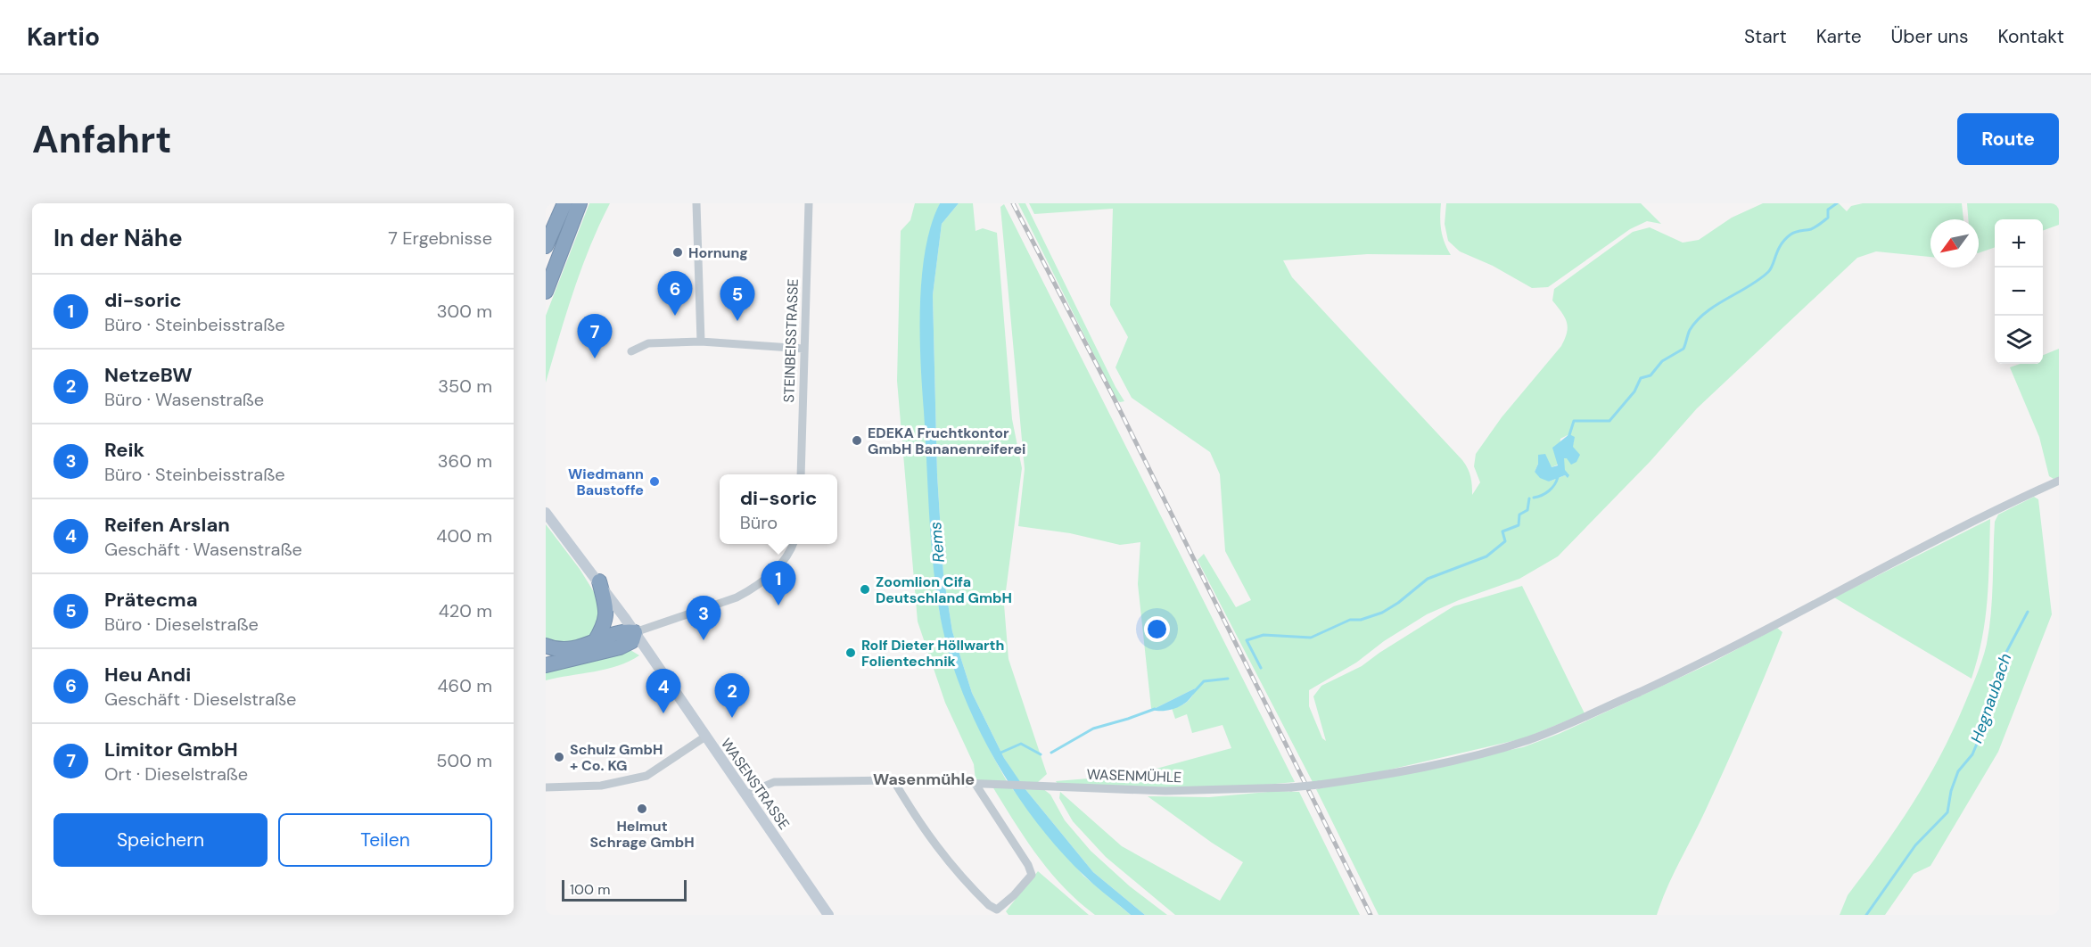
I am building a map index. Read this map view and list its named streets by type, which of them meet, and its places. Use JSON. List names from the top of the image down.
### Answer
{
  "streets": {
    "street": ["STEINBEISSTRASSE", "WASENMÜHLE", "WASENSTRASSE"]
  },
  "crossings": [
    ["WASENMÜHLE", "WASENSTRASSE"]
  ],
  "districts": ["Wasenmühle"],
  "water": ["Rems", "Hegnaubach"],
  "places": [
    "Hornung",
    "EDEKA Fruchtkontor GmbH Bananenreiferei",
    "Wiedmann Baustoffe",
    "Zoomlion Cifa Deutschland GmbH",
    "Rolf Dieter Höllwarth Folientechnik",
    "Schulz GmbH + Co. KG",
    "Helmut Schrage GmbH"
  ],
  "scale_bar": "100 m",
  "north": "bottom left",
  "page": {
    "header": "Kartio",
    "nav": [
      "Start",
      "Karte",
      "Über uns",
      "Kontakt"
    ],
    "buttons": [
      "Route",
      ["Speichern", "Teilen"]
    ],
    "title": "Anfahrt",
    "heading": ["In der Nähe", "7 Ergebnisse"],
    "map_buttons": ["+", "−"],
    "pins": [
      "6",
      "5",
      "7",
      "1",
      "3",
      "4",
      "2"
    ],
    "list": [
      {
        "mark": "1",
        "name": "di-soric",
        "note": "Büro · Steinbeisstraße",
        "value": "300 m"
      },
      {
        "mark": "2",
        "name": "NetzeBW",
        "note": "Büro · Wasenstraße",
        "value": "350 m"
      },
      {
        "mark": "3",
        "name": "Reik",
        "note": "Büro · Steinbeisstraße",
        "value": "360 m"
      },
      {
        "mark": "4",
        "name": "Reifen Arslan",
        "note": "Geschäft · Wasenstraße",
        "value": "400 m"
      },
      {
        "mark": "5",
        "name": "Prätecma",
        "note": "Büro · Dieselstraße",
        "value": "420 m"
      },
      {
        "mark": "6",
        "name": "Heu Andi",
        "note": "Geschäft · Dieselstraße",
        "value": "460 m"
      },
      {
        "mark": "7",
        "name": "Limitor GmbH",
        "note": "Ort · Dieselstraße",
        "value": "500 m"
      }
    ],
    "popup": ["di-soric", "Büro"],
    "scale": "100 m"
  }
}
